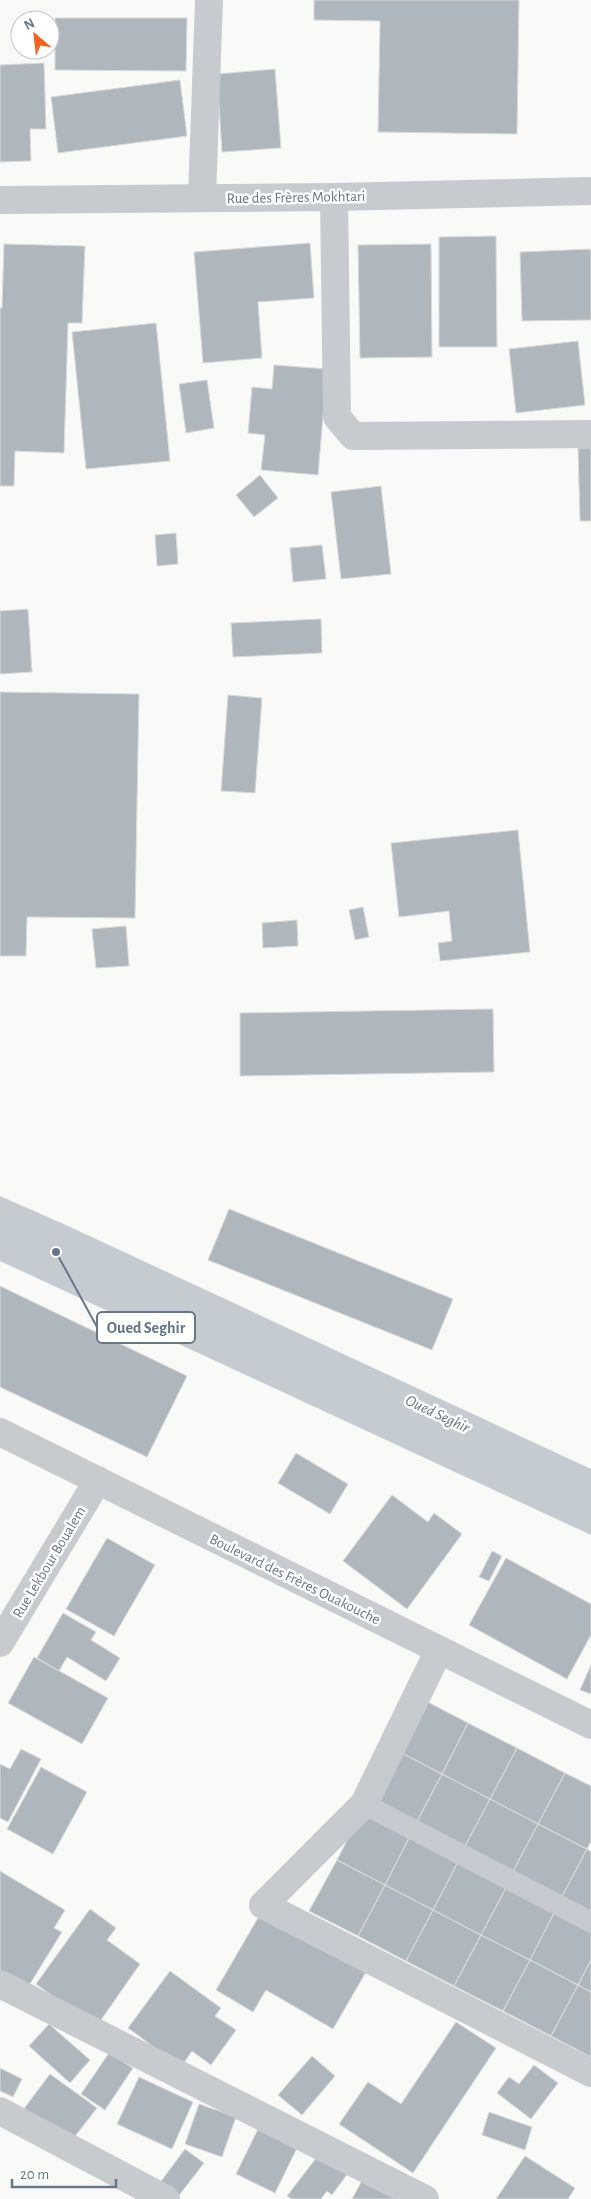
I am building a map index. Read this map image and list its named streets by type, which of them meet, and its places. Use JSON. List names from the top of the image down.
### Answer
{
  "streets": {
    "street": ["Rue des Frères Mokhtari", "Rue Lekbour Boualem", "Boulevard des Frères Ouakouche"]
  },
  "crossings": [
    ["Rue Lekbour Boualem", "Boulevard des Frères Ouakouche"]
  ],
  "water": ["Oued Seghir"],
  "places": ["Oued Seghir"],
  "scale_bar": "20 m",
  "north": "top left"
}
